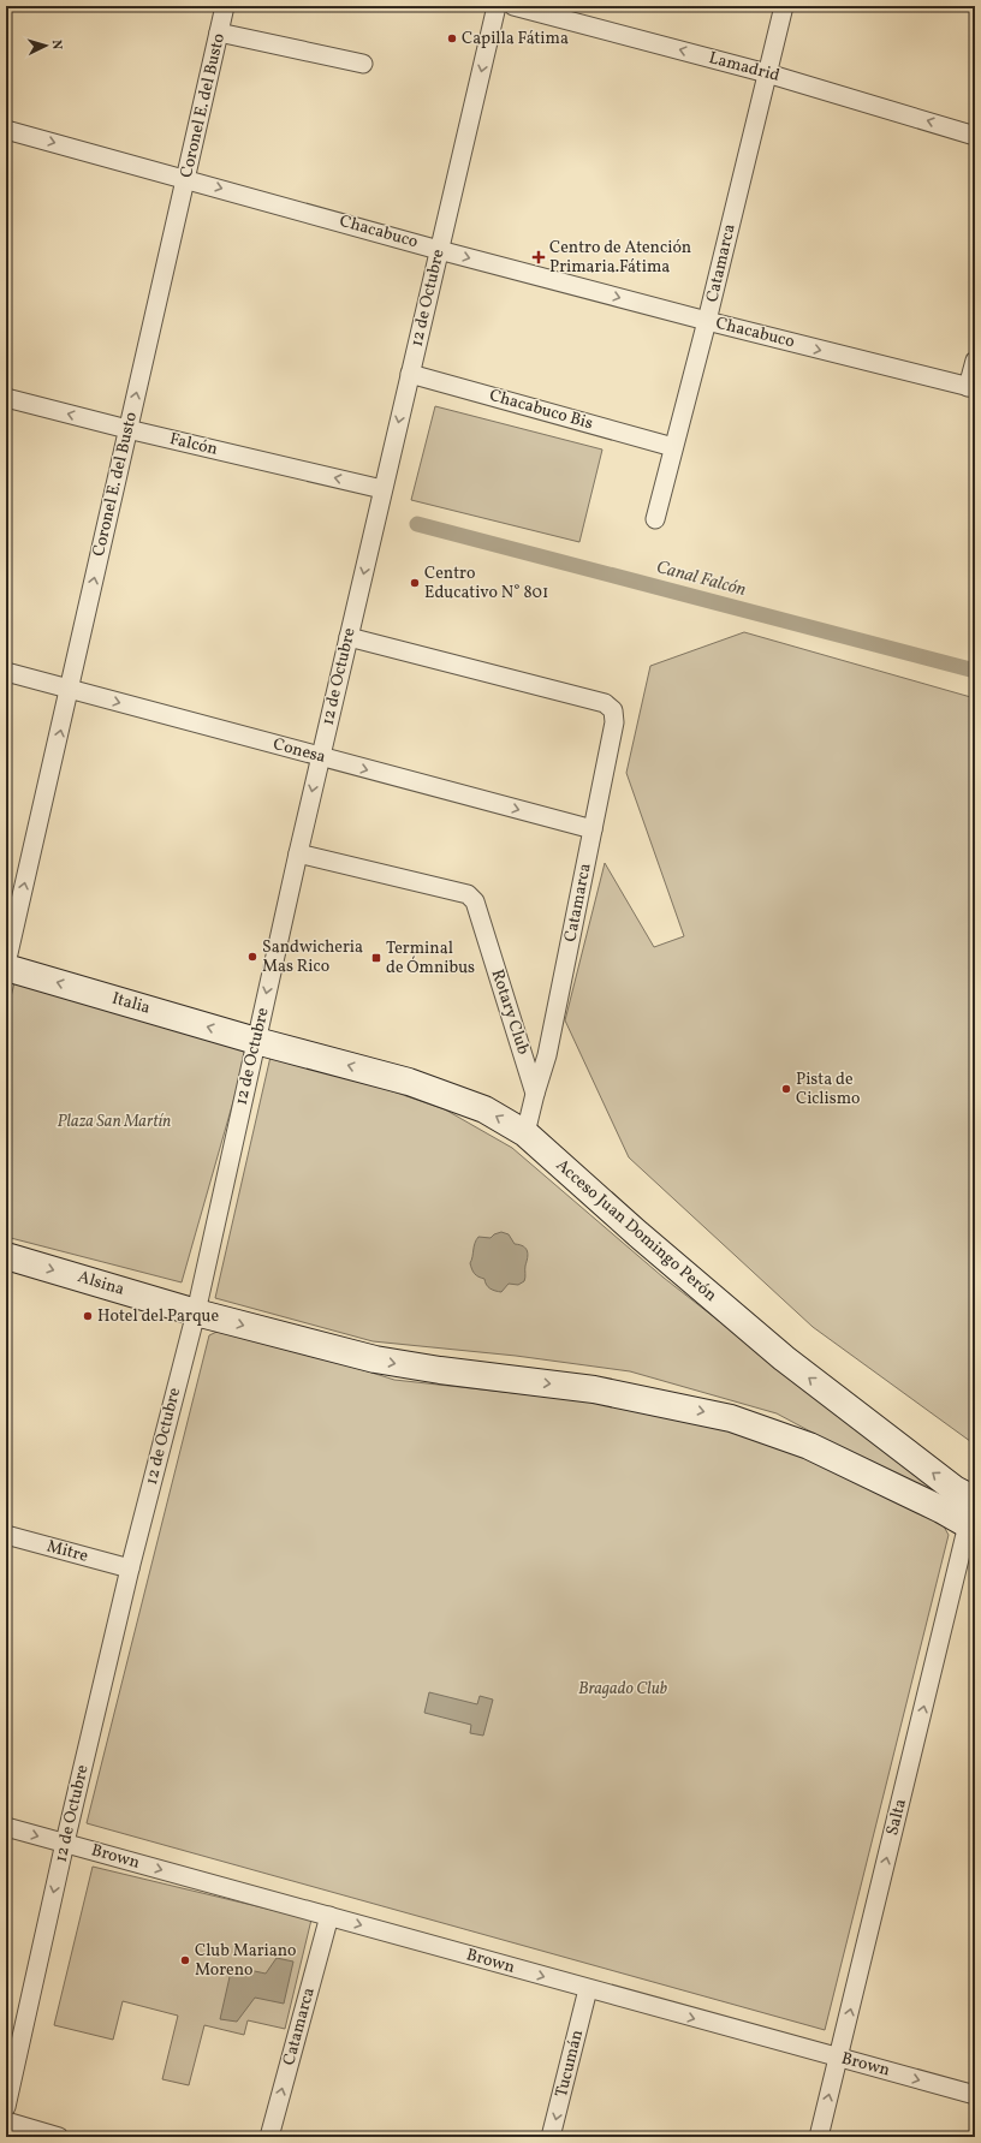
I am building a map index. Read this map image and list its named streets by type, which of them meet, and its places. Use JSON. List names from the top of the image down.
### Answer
{
  "streets": {
    "main road": ["Italia", "Acceso Juan Domingo Perón", "Alsina"],
    "street": [
      "Lamadrid",
      "Coronel E. del Busto",
      "Chacabuco",
      "Catamarca",
      "12 de Octubre",
      "Chacabuco Bis",
      "Falcón",
      "Conesa",
      "Rotary Club",
      "Mitre",
      "Salta",
      "Brown",
      "Tucumán"
    ]
  },
  "crossings": [
    ["Lamadrid", "Catamarca"],
    ["Coronel E. del Busto", "Chacabuco"],
    ["Coronel E. del Busto", "Falcón"],
    ["Coronel E. del Busto", "Conesa"],
    ["Coronel E. del Busto", "Italia"],
    ["Chacabuco", "Catamarca"],
    ["Chacabuco", "12 de Octubre"],
    ["Catamarca", "12 de Octubre"],
    ["Catamarca", "Chacabuco Bis"],
    ["Catamarca", "Conesa"],
    ["Catamarca", "Rotary Club"],
    ["Catamarca", "Brown"],
    ["12 de Octubre", "Chacabuco Bis"],
    ["12 de Octubre", "Falcón"],
    ["12 de Octubre", "Conesa"],
    ["12 de Octubre", "Italia"],
    ["12 de Octubre", "Rotary Club"],
    ["12 de Octubre", "Acceso Juan Domingo Perón"],
    ["12 de Octubre", "Alsina"],
    ["12 de Octubre", "Mitre"],
    ["12 de Octubre", "Brown"],
    ["Italia", "Acceso Juan Domingo Perón"],
    ["Acceso Juan Domingo Perón", "Salta"],
    ["Salta", "Brown"],
    ["Brown", "Tucumán"]
  ],
  "one_way": [
    "Lamadrid",
    "Coronel E. del Busto",
    "Chacabuco",
    "12 de Octubre",
    "Falcón",
    "Conesa",
    "Italia",
    "Alsina",
    "Salta",
    "Brown",
    "Tucumán"
  ],
  "water": ["Canal Falcón"],
  "parks": ["Plaza San Martín", "Bragado Club"],
  "places": {
    "other": [
      "Capilla Fátima",
      "Centro Educativo N° 801",
      "Sandwicheria Mas Rico",
      "Pista de Ciclismo",
      "Hotel del Parque",
      "Club Mariano Moreno"
    ],
    "health": ["Centro de Atención Primaria.Fátima"],
    "transit": ["Terminal de Ómnibus"]
  },
  "north": "right"
}
